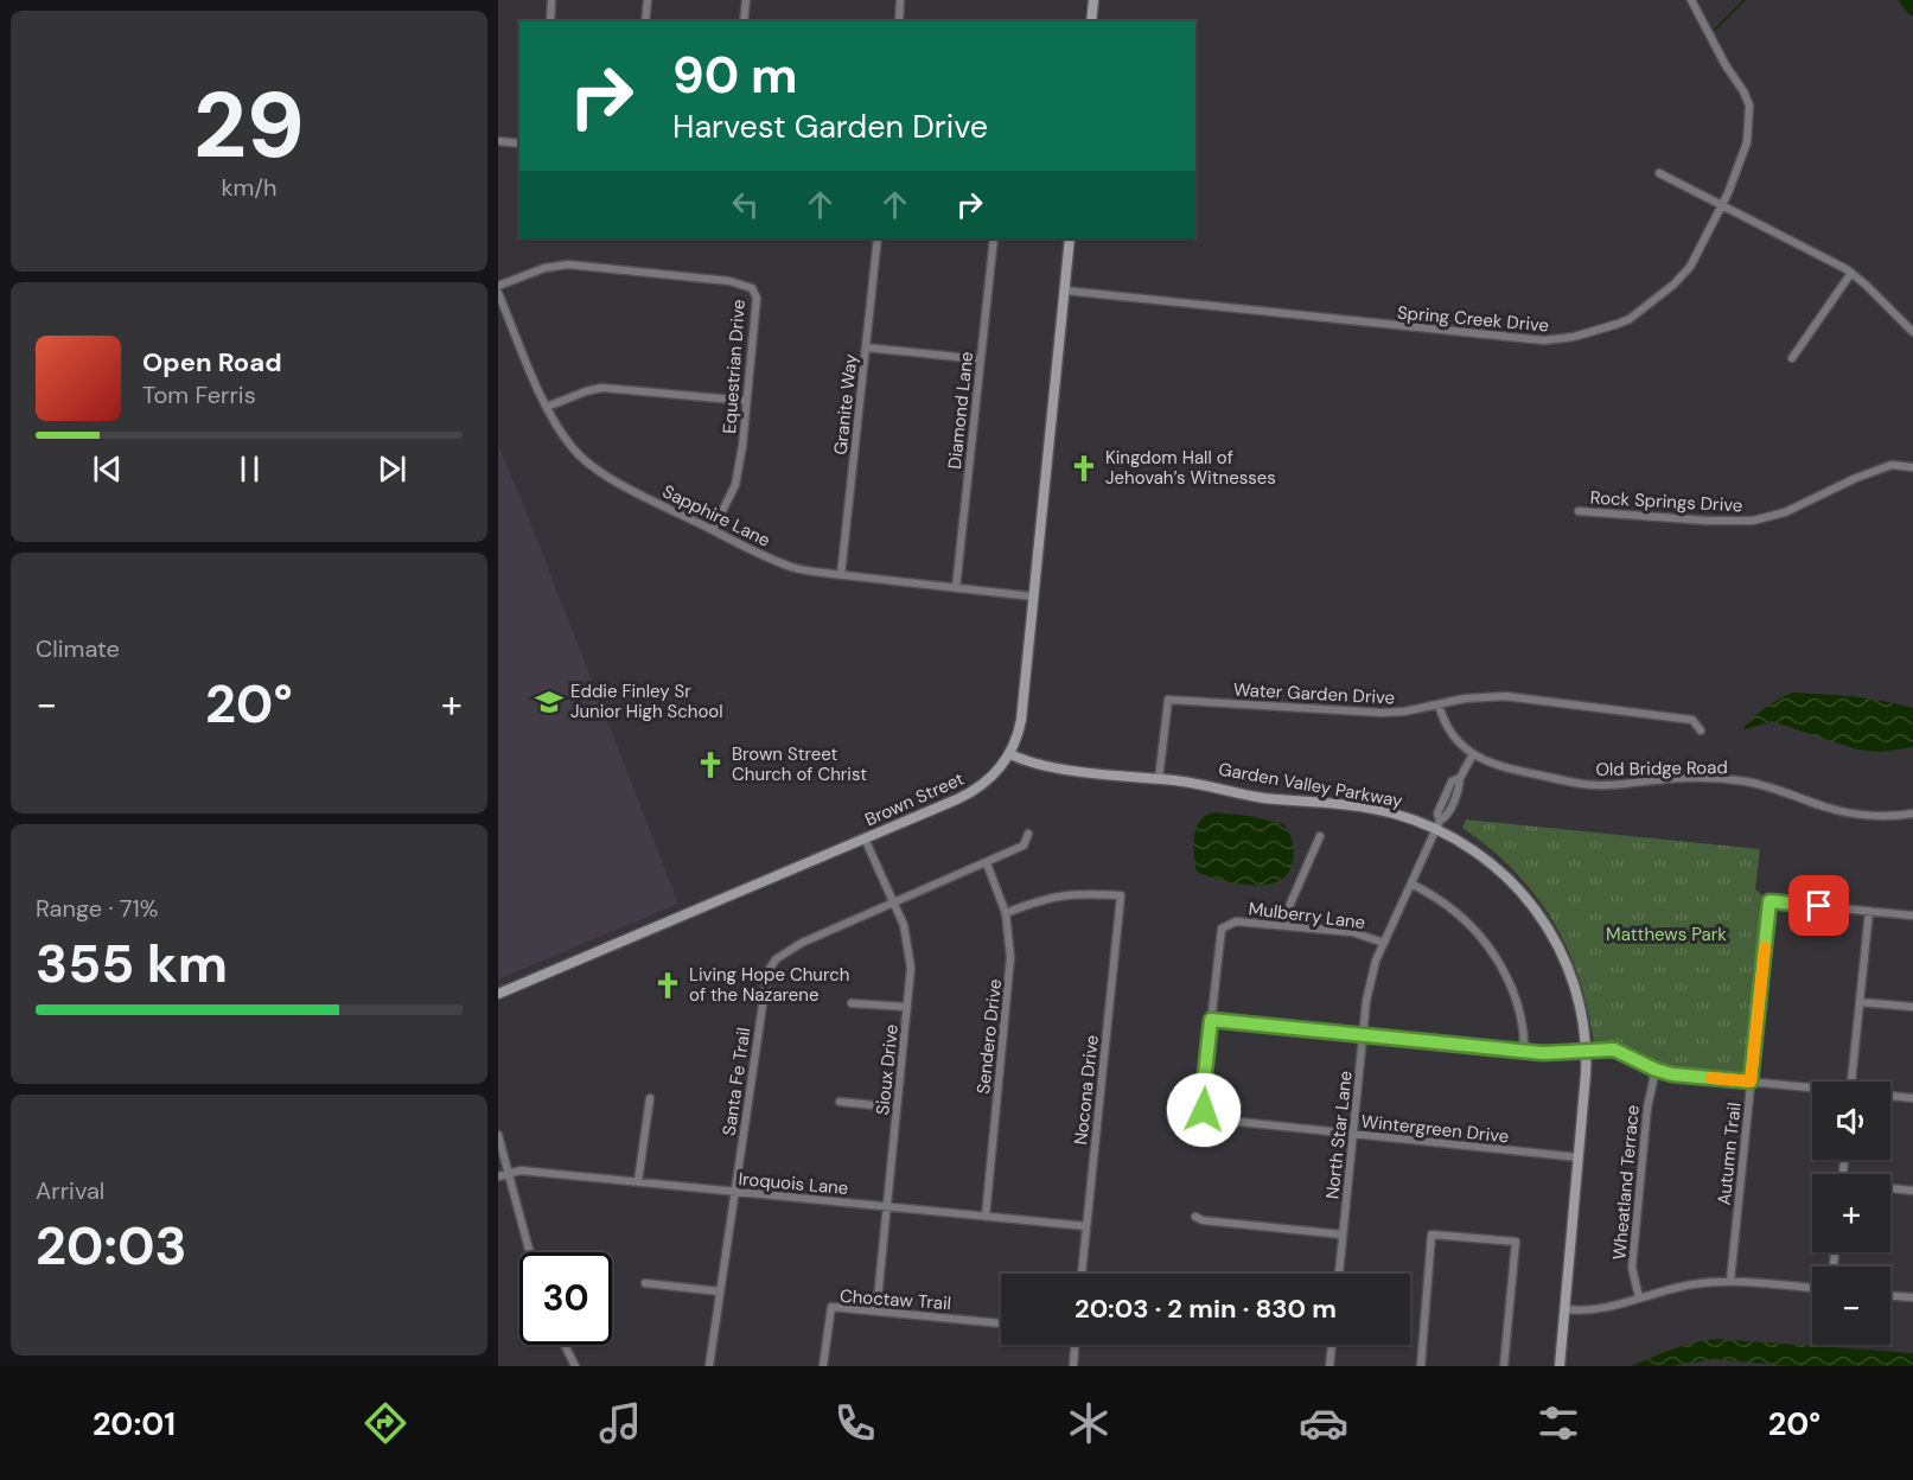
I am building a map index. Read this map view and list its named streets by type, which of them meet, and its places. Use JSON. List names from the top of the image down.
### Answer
{
  "streets": {
    "main road": ["Garden Valley Parkway", "Brown Street"],
    "street": [
      "Spring Creek Drive",
      "Equestrian Drive",
      "Granite Way",
      "Diamond Lane",
      "Rock Springs Drive",
      "Sapphire Lane",
      "Water Garden Drive",
      "Old Bridge Road",
      "Mulberry Lane",
      "Sendero Drive",
      "Sioux Drive",
      "Santa Fe Trail",
      "Nocona Drive",
      "Wintergreen Drive",
      "North Star Lane",
      "Autumn Trail",
      "Wheatland Terrace",
      "Iroquois Lane",
      "Choctaw Trail"
    ]
  },
  "crossings": [
    ["Spring Creek Drive", "Brown Street"],
    ["Equestrian Drive", "Sapphire Lane"],
    ["Granite Way", "Sapphire Lane"],
    ["Diamond Lane", "Sapphire Lane"],
    ["Sapphire Lane", "Brown Street"],
    ["Water Garden Drive", "Old Bridge Road"],
    ["Water Garden Drive", "Garden Valley Parkway"],
    ["Old Bridge Road", "North Star Lane"],
    ["Garden Valley Parkway", "Brown Street"],
    ["Garden Valley Parkway", "Wintergreen Drive"],
    ["Garden Valley Parkway", "North Star Lane"],
    ["Brown Street", "Sioux Drive"],
    ["Mulberry Lane", "Wintergreen Drive"],
    ["Mulberry Lane", "North Star Lane"],
    ["Sendero Drive", "Santa Fe Trail"],
    ["Sendero Drive", "Nocona Drive"],
    ["Sendero Drive", "Iroquois Lane"],
    ["Sioux Drive", "Santa Fe Trail"],
    ["Sioux Drive", "Iroquois Lane"],
    ["Sioux Drive", "Choctaw Trail"],
    ["Santa Fe Trail", "Iroquois Lane"],
    ["Nocona Drive", "Iroquois Lane"],
    ["Wintergreen Drive", "North Star Lane"]
  ],
  "parks": ["Matthews Park"],
  "places": {
    "church": ["Kingdom Hall of Jehovah’s Witnesses", "Brown Street Church of Christ", "Living Hope Church of the Nazarene"],
    "school or university": ["Eddie Finley Sr Junior High School"]
  },
  "page": {
    "tile": [
      ["29", "km/h"],
      "Climate",
      ["Range · 71%", "355 km"],
      ["Arrival", "20:03"]
    ],
    "turn": ["90 m", "Harvest Garden Drive"],
    "song": ["Open Road", "Tom Ferris"],
    "heat": ["−", "20°", "+"],
    "map_buttons": ["+", "−"],
    "limit": "30",
    "trip": "20:03 · 2 min · 830 m",
    "tabs": ["20:01", "20°"]
  }
}
